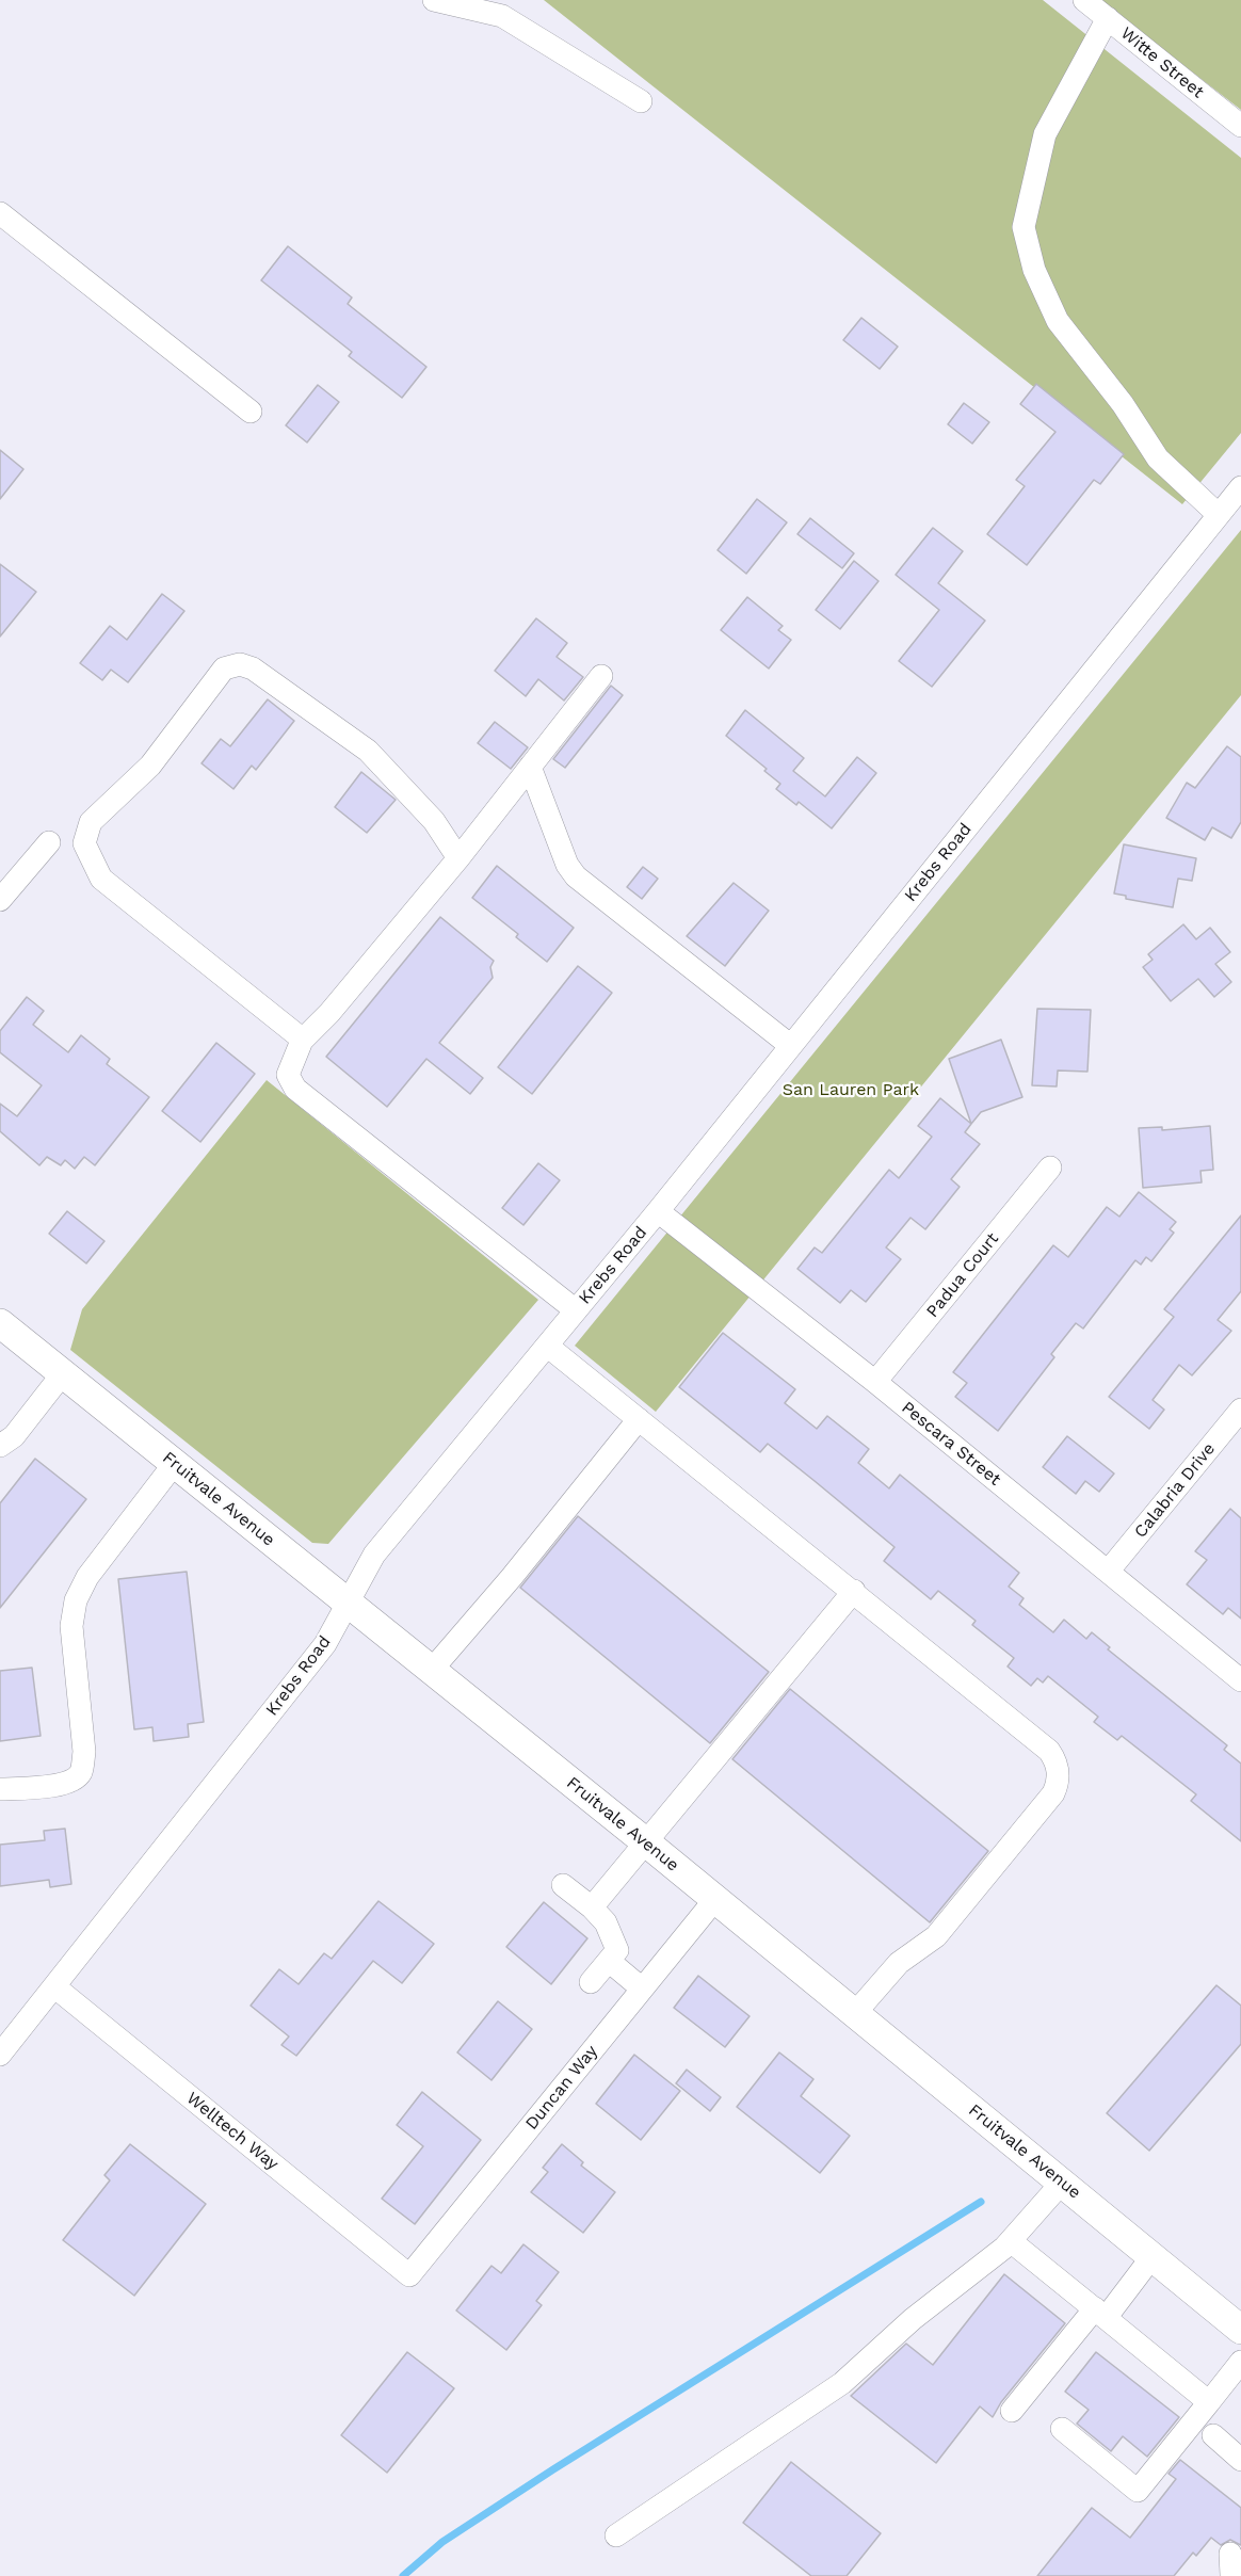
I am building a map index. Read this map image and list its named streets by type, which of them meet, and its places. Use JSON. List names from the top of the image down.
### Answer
{
  "streets": {
    "main road": ["Fruitvale Avenue"],
    "street": [
      "Witte Street",
      "Krebs Road",
      "Padua Court",
      "Pescara Street",
      "Calabria Drive",
      "Duncan Way",
      "Welltech Way"
    ]
  },
  "crossings": [
    ["Krebs Road", "Pescara Street"],
    ["Krebs Road", "Fruitvale Avenue"],
    ["Krebs Road", "Welltech Way"],
    ["Padua Court", "Pescara Street"],
    ["Pescara Street", "Calabria Drive"],
    ["Fruitvale Avenue", "Duncan Way"],
    ["Duncan Way", "Welltech Way"]
  ],
  "parks": ["San Lauren Park"]
}
